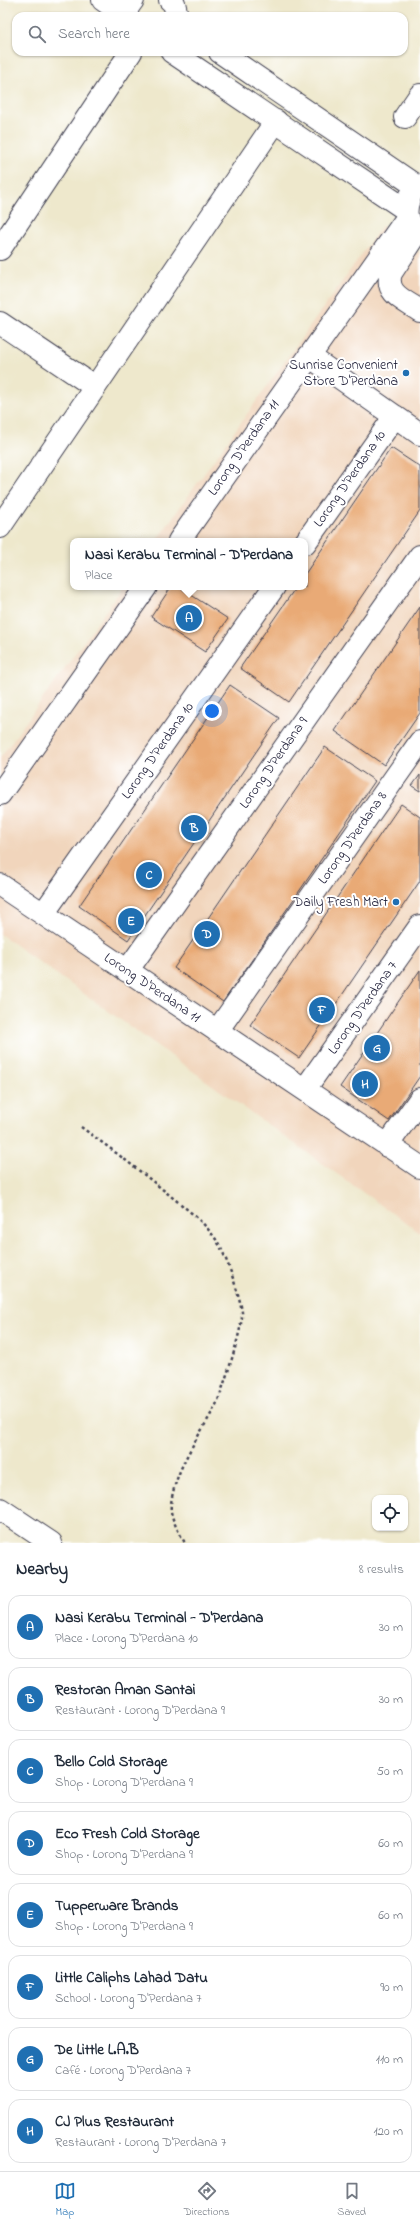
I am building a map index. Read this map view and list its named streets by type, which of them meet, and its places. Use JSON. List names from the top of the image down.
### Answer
{
  "streets": {
    "street": [
      "Lorong D'Perdana 11",
      "Lorong D'Perdana 10",
      "Lorong D'Perdana 9",
      "Lorong D'Perdana 8",
      "Lorong D'Perdana 7"
    ]
  },
  "crossings": [
    ["Lorong D'Perdana 11", "Lorong D'Perdana 10"],
    ["Lorong D'Perdana 11", "Lorong D'Perdana 9"],
    ["Lorong D'Perdana 11", "Lorong D'Perdana 8"],
    ["Lorong D'Perdana 11", "Lorong D'Perdana 7"]
  ],
  "places": ["Sunrise Convenient Store D'Perdana", "Daily Fresh Mart"],
  "page": {
    "search": "Search here",
    "popup": ["Nasi Kerabu Terminal - D'Perdana", "Place"],
    "pins": [
      "A",
      "B",
      "C",
      "E",
      "D",
      "F",
      "G",
      "H"
    ],
    "heading": ["Nearby", "8 results"],
    "list": [
      {
        "mark": "A",
        "name": "Nasi Kerabu Terminal - D'Perdana",
        "note": "Place · Lorong D'Perdana 10",
        "value": "30 m"
      },
      {
        "mark": "B",
        "name": "Restoran Aman Santai",
        "note": "Restaurant · Lorong D'Perdana 9",
        "value": "30 m"
      },
      {
        "mark": "C",
        "name": "Bello Cold Storage",
        "note": "Shop · Lorong D'Perdana 9",
        "value": "50 m"
      },
      {
        "mark": "D",
        "name": "Eco Fresh Cold Storage",
        "note": "Shop · Lorong D'Perdana 9",
        "value": "60 m"
      },
      {
        "mark": "E",
        "name": "Tupperware Brands",
        "note": "Shop · Lorong D'Perdana 9",
        "value": "60 m"
      },
      {
        "mark": "F",
        "name": "Little Caliphs Lahad Datu",
        "note": "School · Lorong D'Perdana 7",
        "value": "90 m"
      },
      {
        "mark": "G",
        "name": "De Little L.A.B",
        "note": "Café · Lorong D'Perdana 7",
        "value": "110 m"
      },
      {
        "mark": "H",
        "name": "CJ Plus Restaurant",
        "note": "Restaurant · Lorong D'Perdana 7",
        "value": "120 m"
      }
    ],
    "nav": ["Map", "Directions", "Saved"]
  }
}
